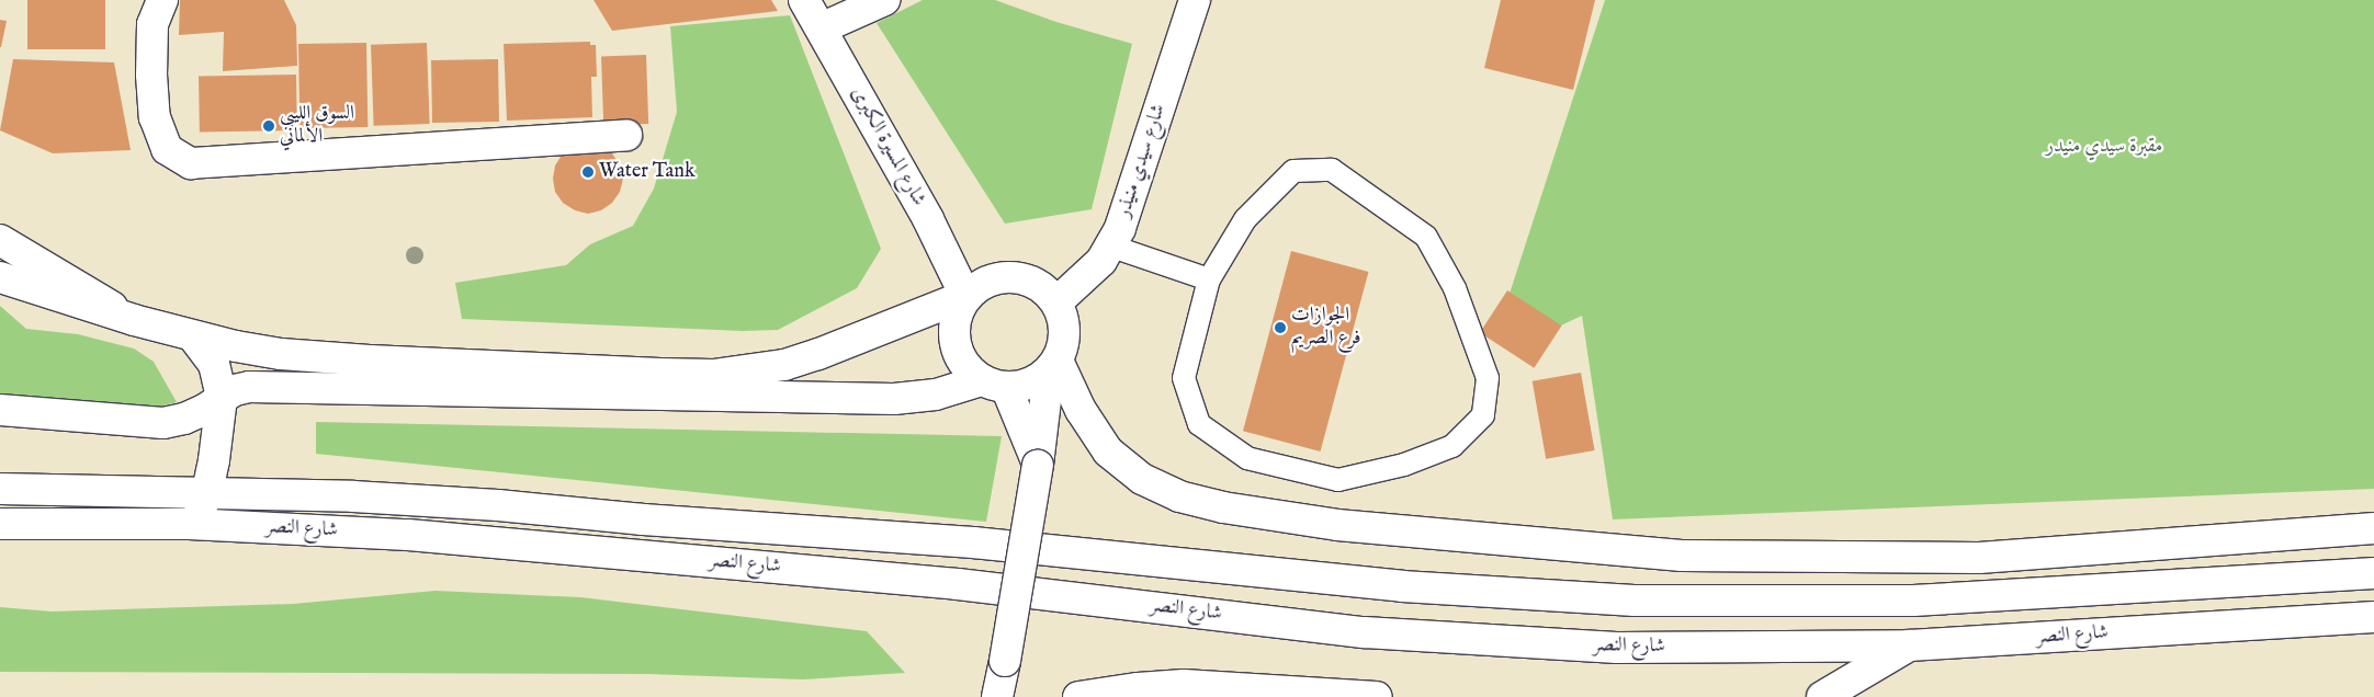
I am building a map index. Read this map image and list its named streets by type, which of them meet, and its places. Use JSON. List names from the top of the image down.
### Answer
{
  "streets": {
    "main road": ["شارع المسيرة الكبرى", "شارع سيدي منيذر", "شارع النصر"]
  },
  "crossings": [
    ["شارع المسيرة الكبرى", "شارع سيدي منيذر"]
  ],
  "parks": ["مقبرة سيدي منيدر"],
  "places": ["السوق الليبي الألماني", "Water Tank", "الجوازات فرع الصريم"]
}
